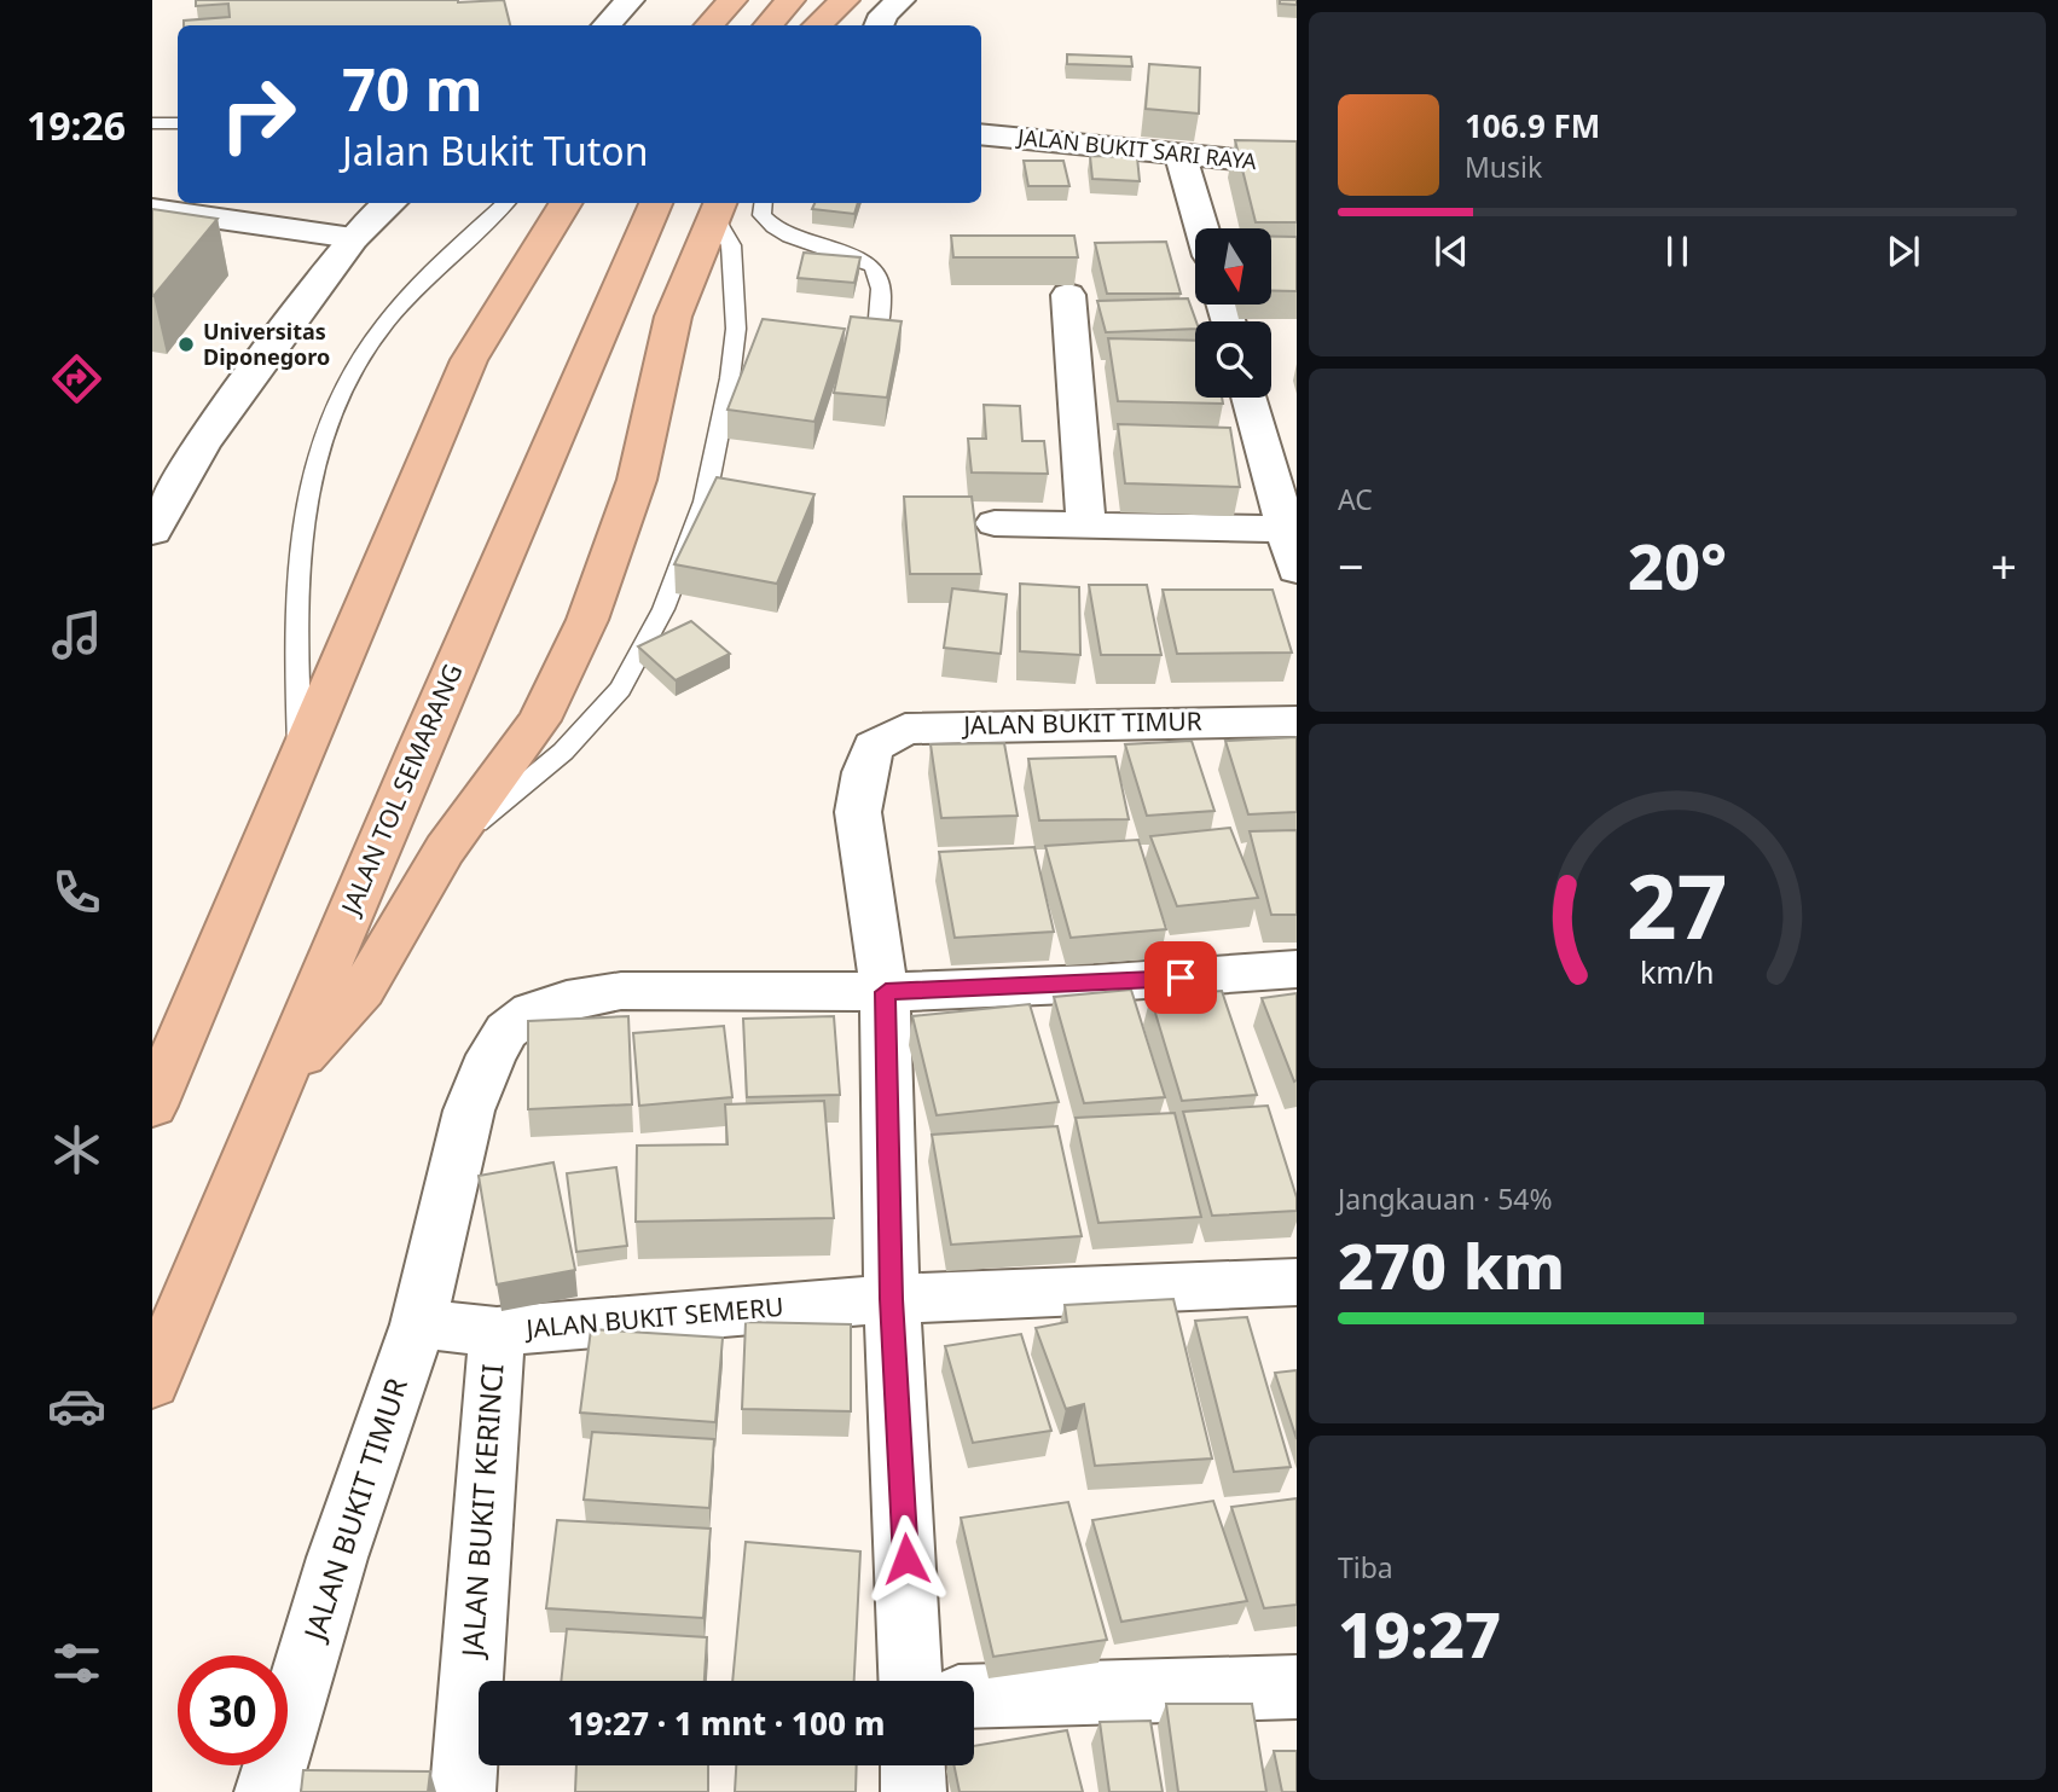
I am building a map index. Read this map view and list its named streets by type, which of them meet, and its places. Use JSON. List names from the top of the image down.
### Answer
{
  "streets": {
    "highway": ["JALAN TOL SEMARANG"],
    "street": [
      "JALAN BUKIT SARI RAYA",
      "JALAN BUKIT TIMUR",
      "JALAN BUKIT SEMERU",
      "JALAN BUKIT KERINCI"
    ]
  },
  "crossings": [
    ["JALAN BUKIT TIMUR", "JALAN BUKIT SEMERU"],
    ["JALAN BUKIT SEMERU", "JALAN BUKIT KERINCI"]
  ],
  "places": ["Universitas Diponegoro"],
  "north": "bottom",
  "page": {
    "tabs": "19:26",
    "turn": ["70 m", "Jalan Bukit Tuton"],
    "song": ["106.9 FM", "Musik"],
    "tile": [
      "AC",
      ["Jangkauan · 54%", "270 km"],
      ["Tiba", "19:27"]
    ],
    "heat": ["−", "20°", "+"],
    "limit": "30",
    "trip": "19:27 · 1 mnt · 100 m",
    "gauge": ["27", "km/h"]
  }
}
